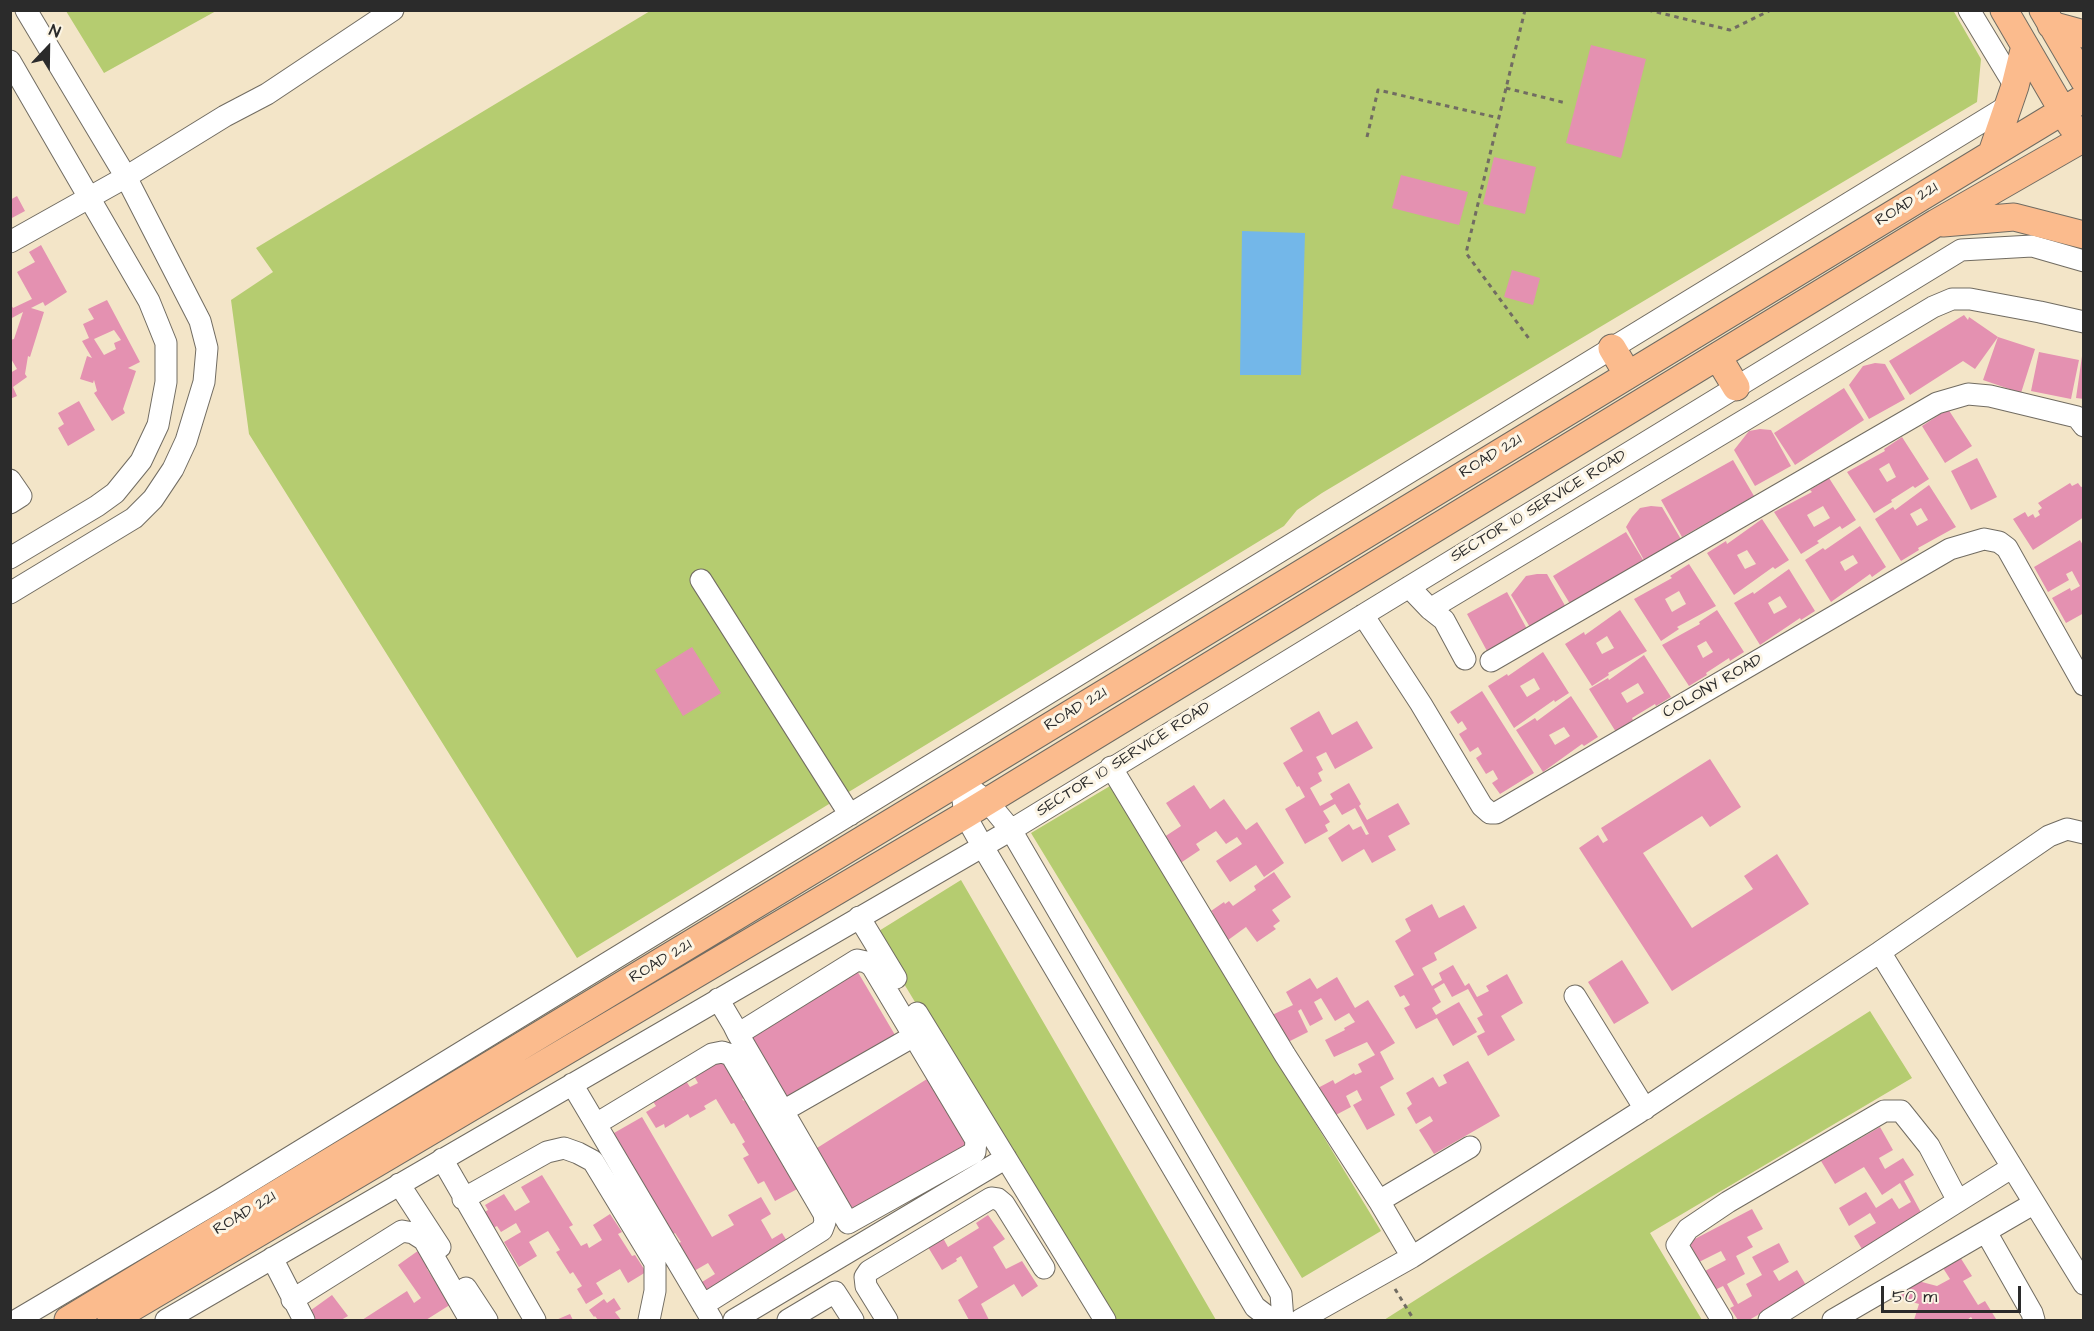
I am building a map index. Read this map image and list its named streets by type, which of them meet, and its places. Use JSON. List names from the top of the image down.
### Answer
{
  "streets": {
    "main road": ["ROAD 221"],
    "street": ["SECTOR 10 SERVICE ROAD", "COLONY ROAD"]
  },
  "crossings": [
    ["SECTOR 10 SERVICE ROAD", "COLONY ROAD"]
  ],
  "scale_bar": "50 m",
  "north": "top"
}
